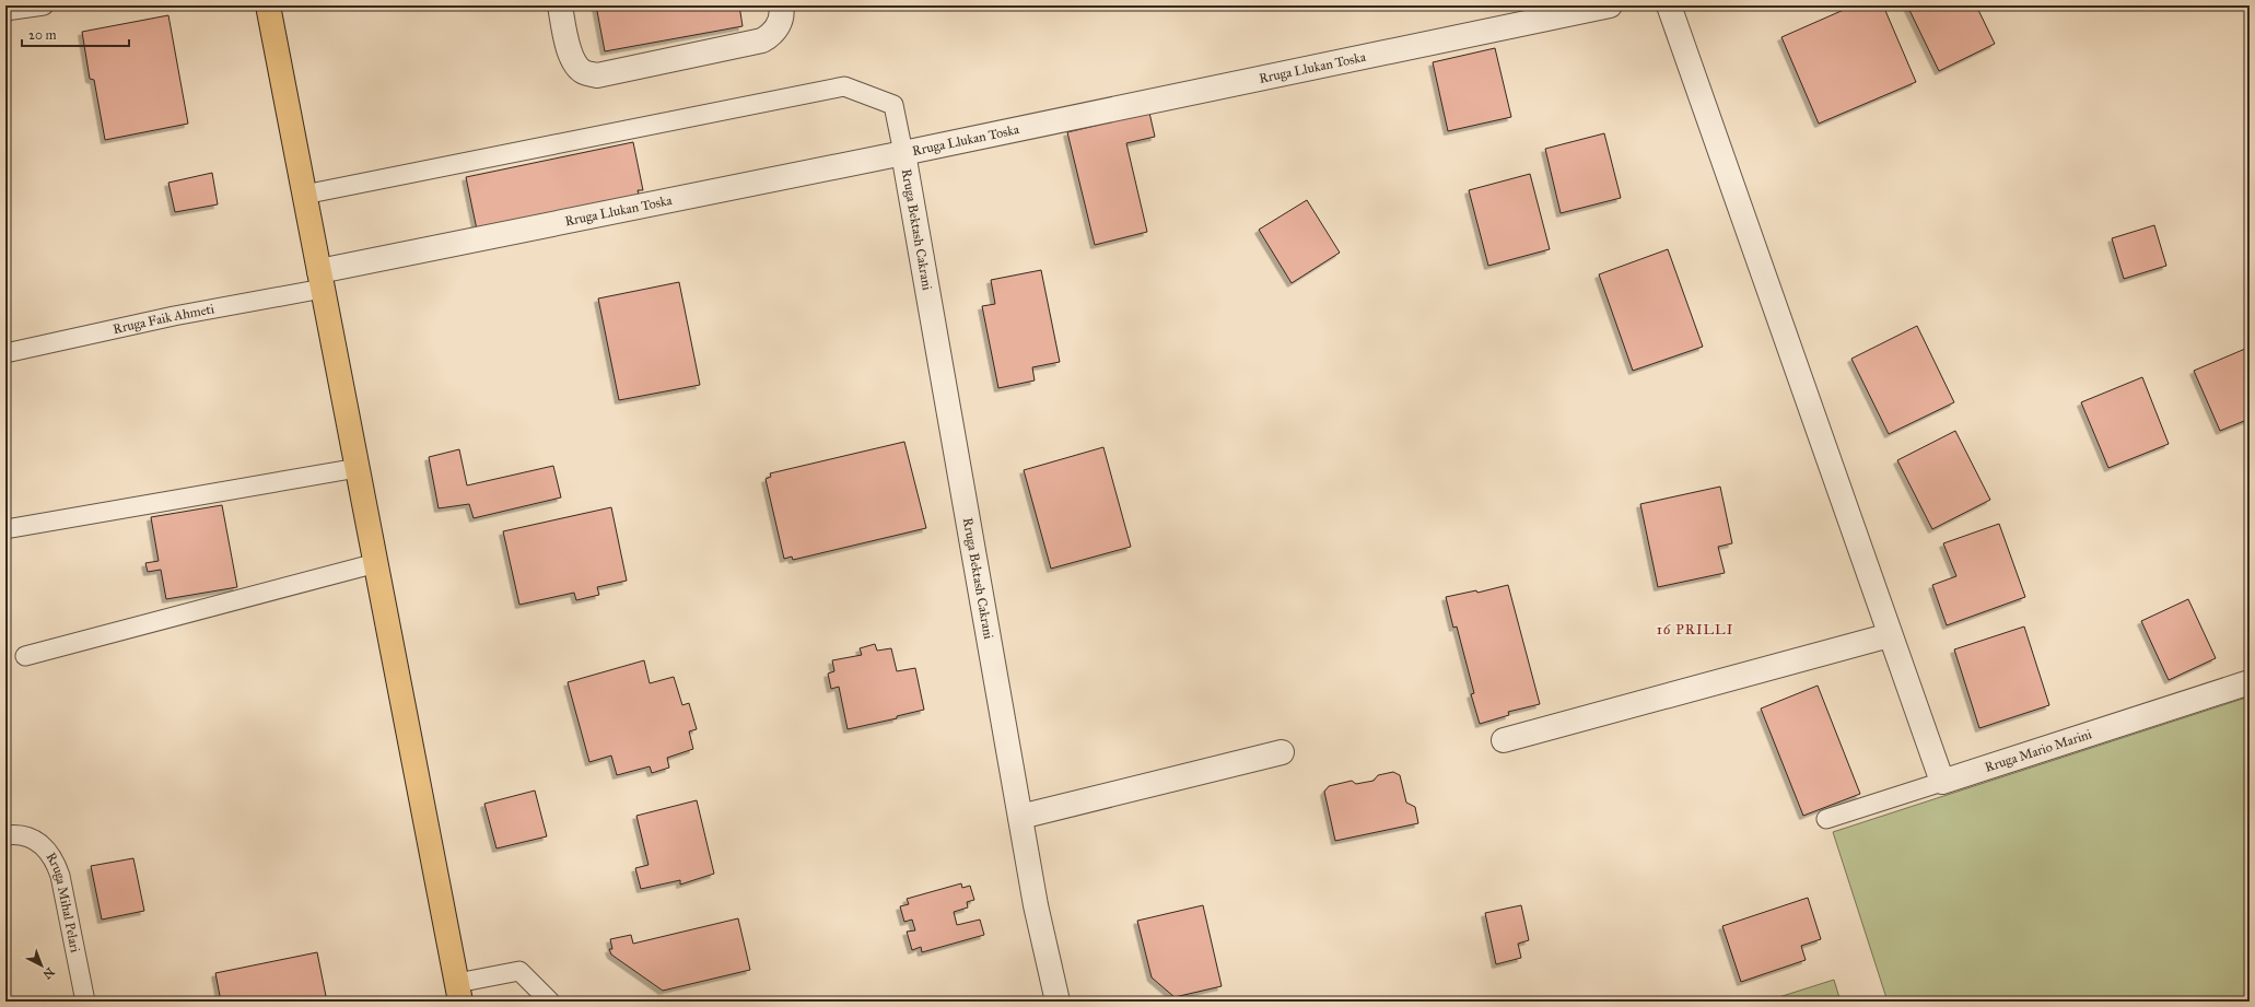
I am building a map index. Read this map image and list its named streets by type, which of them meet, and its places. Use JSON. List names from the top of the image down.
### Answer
{
  "streets": {
    "street": ["Rruga Llukan Toska", "Rruga Bektash Cakrani", "Rruga Mario Marini"],
    "lane": ["Rruga Faik Ahmeti", "Rruga Mihal Pelari"]
  },
  "crossings": [
    ["Rruga Llukan Toska", "Rruga Bektash Cakrani"],
    ["Rruga Llukan Toska", "Rruga Faik Ahmeti"]
  ],
  "districts": ["16 PRILLI"],
  "scale_bar": "20 m",
  "north": "bottom right"
}
